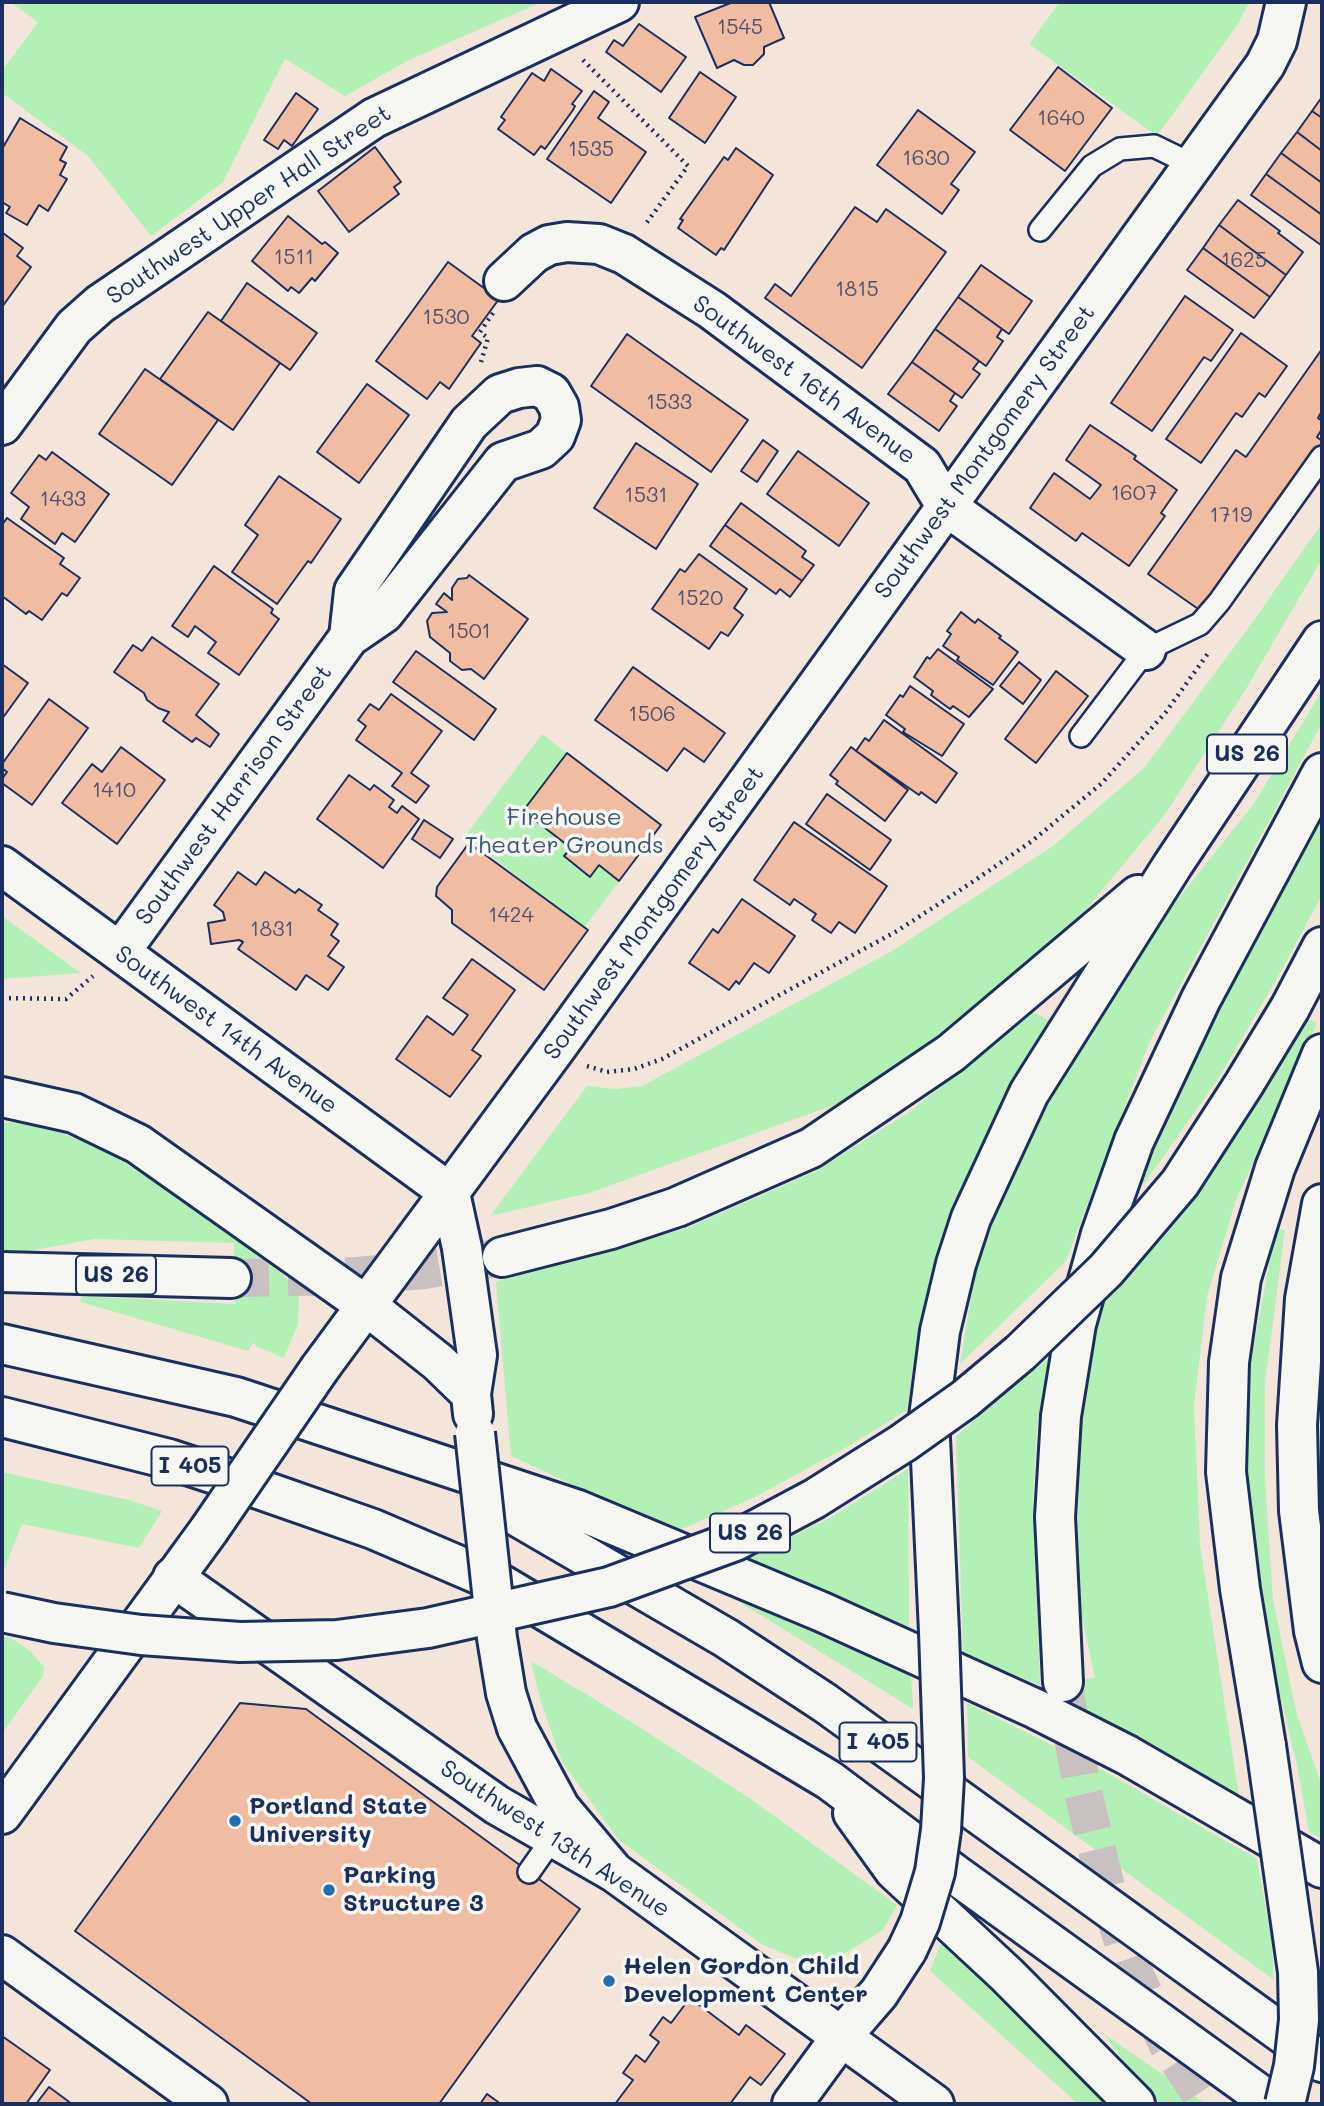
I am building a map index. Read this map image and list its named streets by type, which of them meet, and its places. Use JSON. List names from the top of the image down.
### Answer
{
  "streets": {
    "main road": [
      "Southwest Upper Hall Street",
      "Southwest 16th Avenue",
      "Southwest Montgomery Street",
      "US 26",
      "Southwest Harrison Street",
      "Southwest 14th Avenue",
      "I 405",
      "Southwest 13th Avenue"
    ]
  },
  "crossings": [
    ["Southwest 16th Avenue", "Southwest Montgomery Street"],
    ["Southwest Montgomery Street", "Southwest 14th Avenue"],
    ["Southwest Montgomery Street", "Southwest 13th Avenue"],
    ["Southwest Harrison Street", "Southwest 14th Avenue"]
  ],
  "parks": ["Firehouse Theater Grounds"],
  "places": ["Portland State University", "Parking Structure 3", "Helen Gordon Child Development Center"],
  "house_numbers": [
    "1545",
    "1640",
    "1535",
    "1630",
    "1511",
    "1625",
    "1815",
    "1530",
    "1533",
    "1607",
    "1531",
    "1433",
    "1719",
    "1520",
    "1501",
    "1506",
    "1410",
    "1424",
    "1831"
  ]
}
